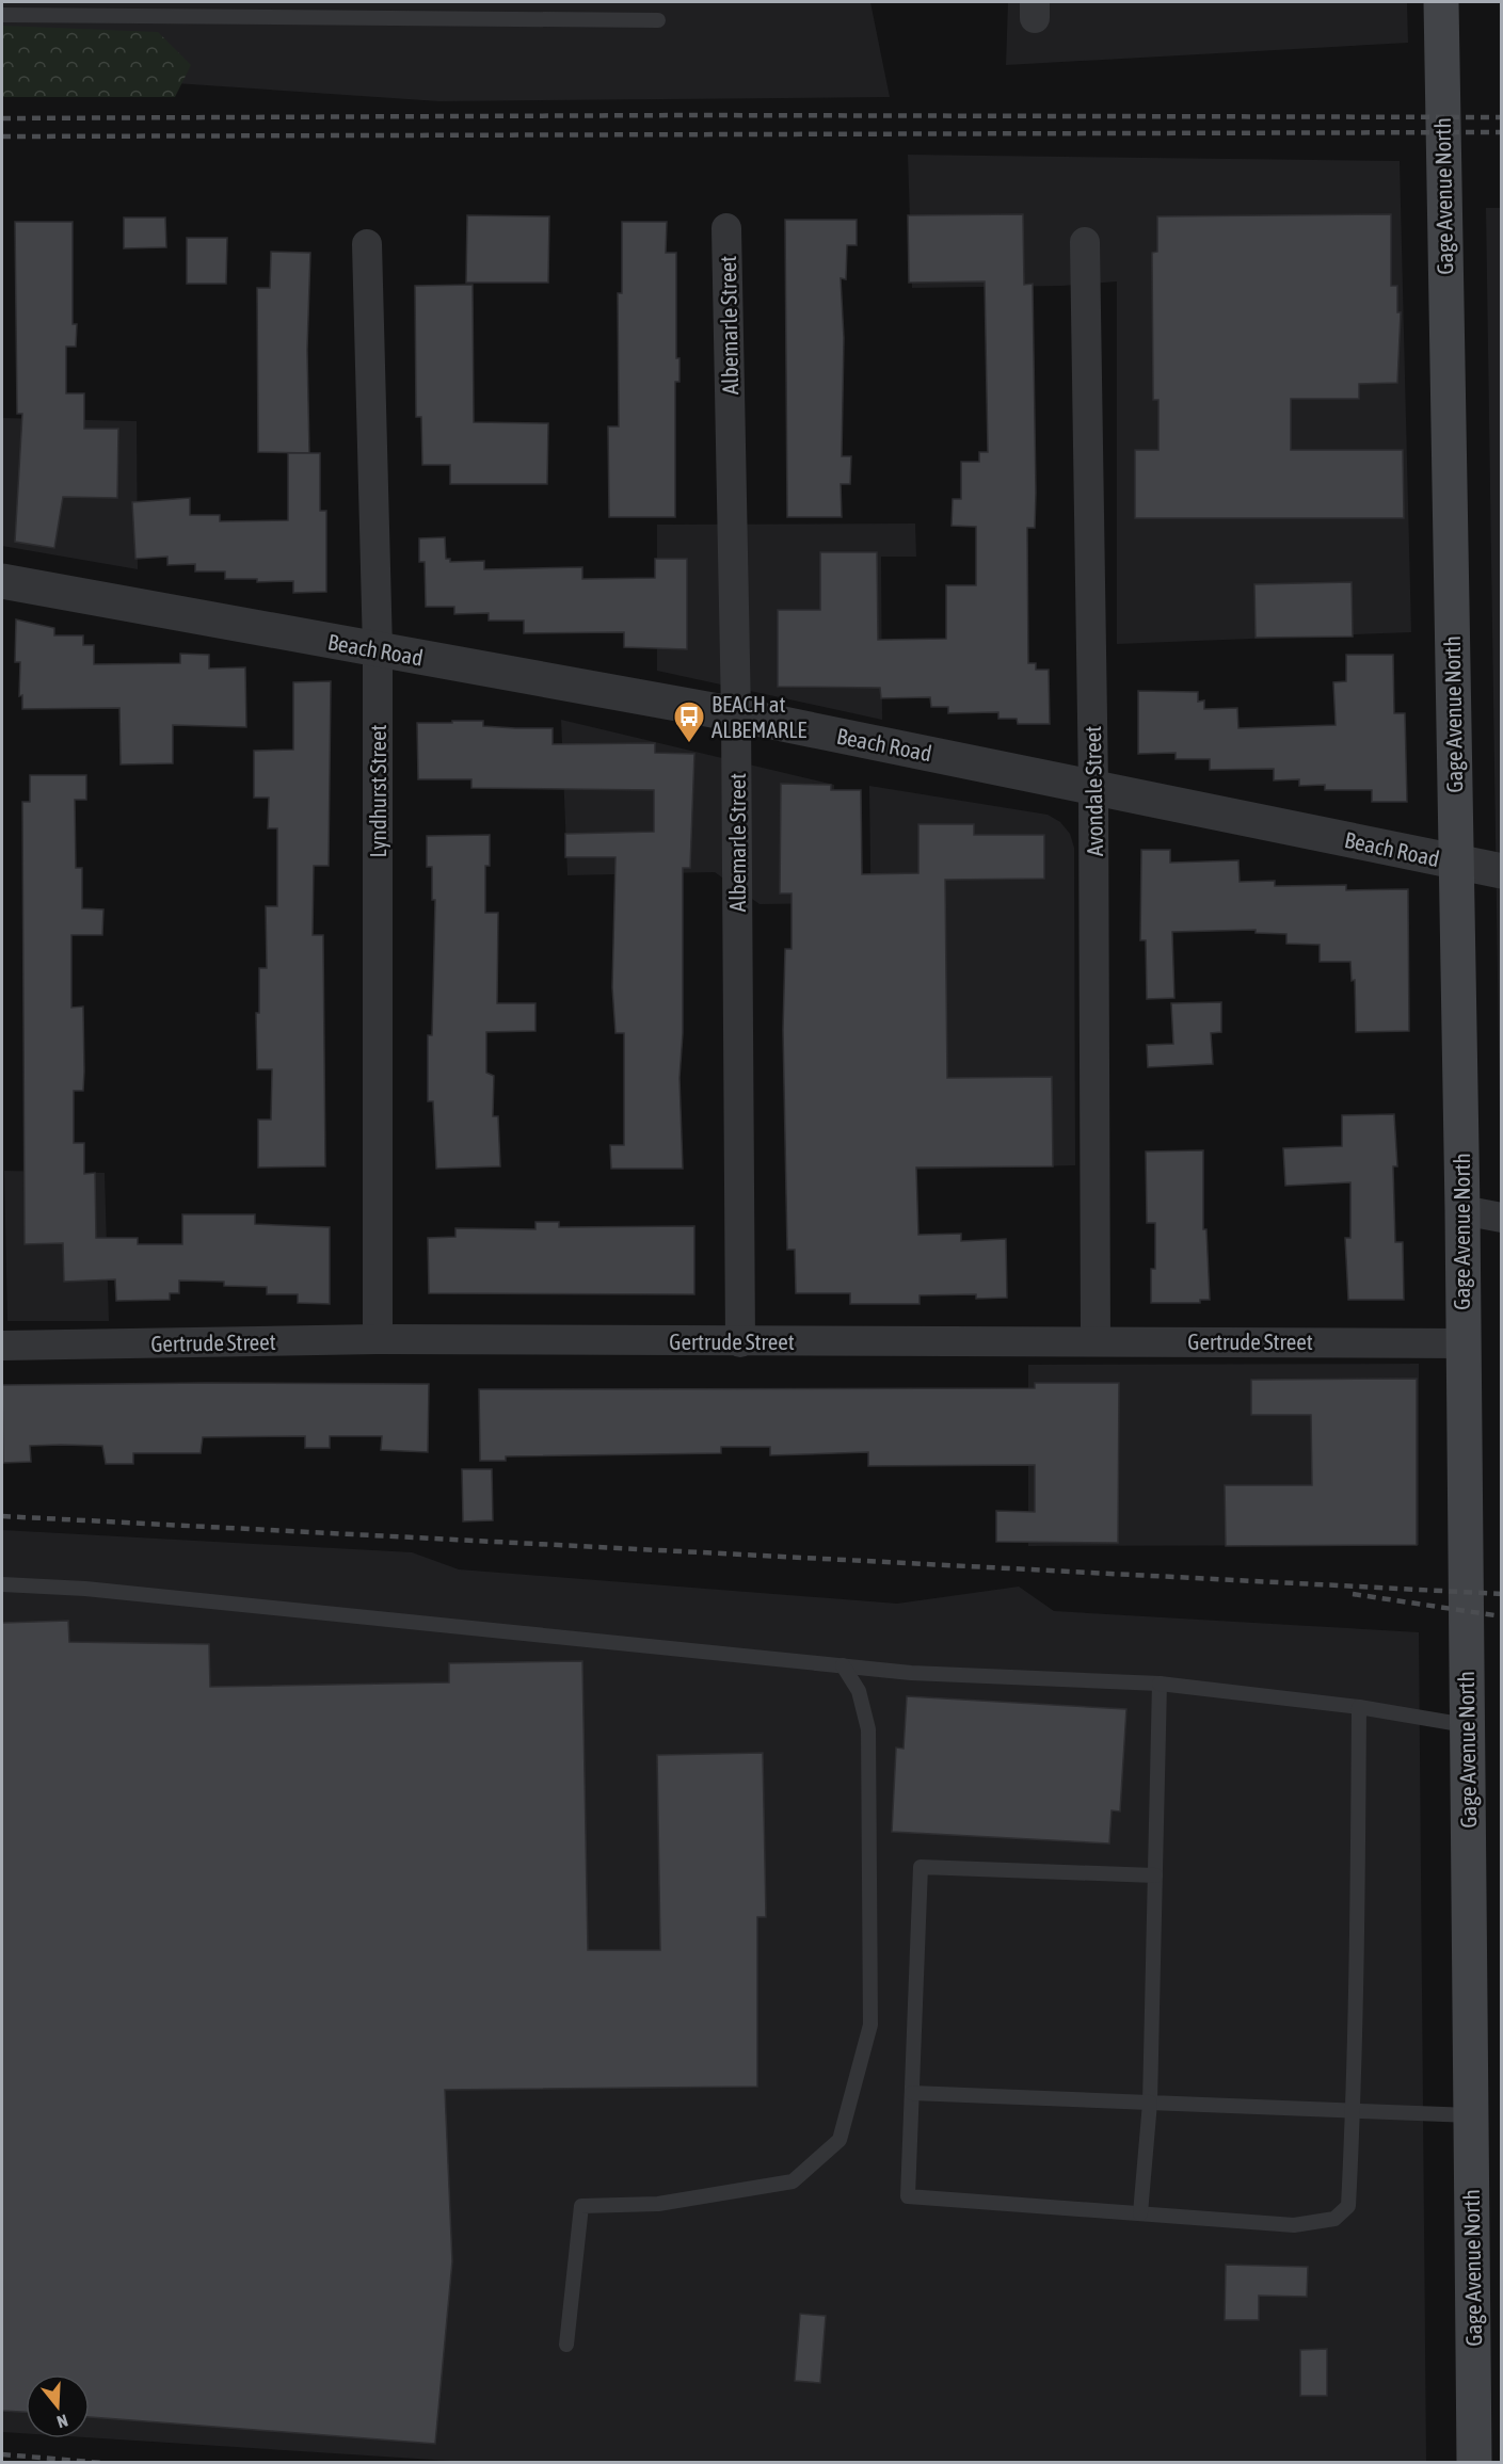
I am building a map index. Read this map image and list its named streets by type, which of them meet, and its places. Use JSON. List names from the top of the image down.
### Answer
{
  "streets": {
    "main road": ["Gage Avenue North"],
    "street": [
      "Albemarle Street",
      "Beach Road",
      "Lyndhurst Street",
      "Avondale Street",
      "Gertrude Street"
    ]
  },
  "crossings": [
    ["Gage Avenue North", "Beach Road"],
    ["Gage Avenue North", "Gertrude Street"],
    ["Albemarle Street", "Beach Road"],
    ["Albemarle Street", "Gertrude Street"],
    ["Beach Road", "Lyndhurst Street"],
    ["Beach Road", "Avondale Street"],
    ["Lyndhurst Street", "Gertrude Street"],
    ["Avondale Street", "Gertrude Street"]
  ],
  "places": {
    "bus stop": ["BEACH at ALBEMARLE"]
  },
  "north": "bottom"
}
